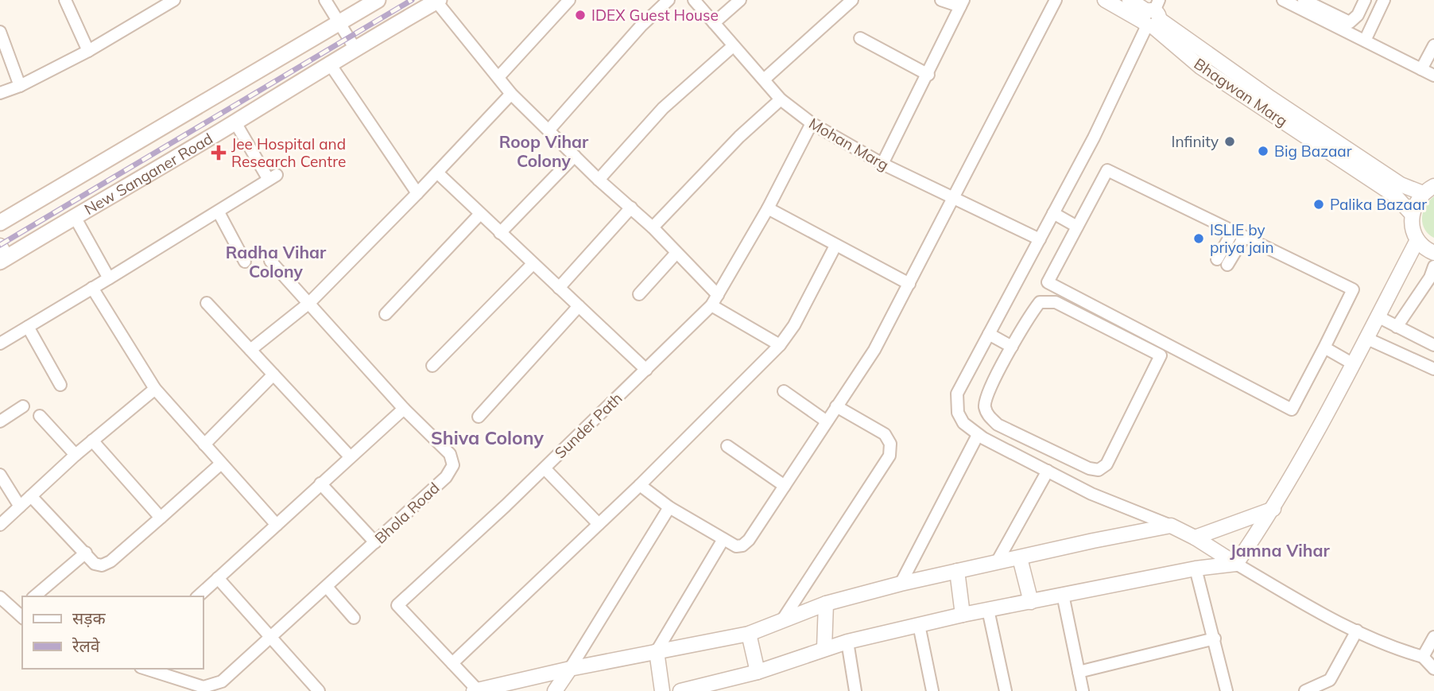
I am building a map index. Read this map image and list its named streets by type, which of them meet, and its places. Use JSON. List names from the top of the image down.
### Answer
{
  "streets": {
    "main road": ["New Sanganer Road"],
    "street": [
      "Bhagwan Marg",
      "Mohan Marg",
      "Sunder Path",
      "Bhola Road"
    ]
  },
  "crossings": [
    ["Mohan Marg", "Sunder Path"]
  ],
  "districts": [
    "Roop Vihar Colony",
    "Radha Vihar Colony",
    "Shiva Colony",
    "Jamna Vihar"
  ],
  "places": {
    "other": [
      "IDEX Guest House",
      "Infinity",
      "Big Bazaar",
      "Palika Bazaar",
      "ISLIE by priya jain"
    ],
    "health": ["Jee Hospital and Research Centre"]
  },
  "legend": ["सड़क", "रेलवे"]
}
